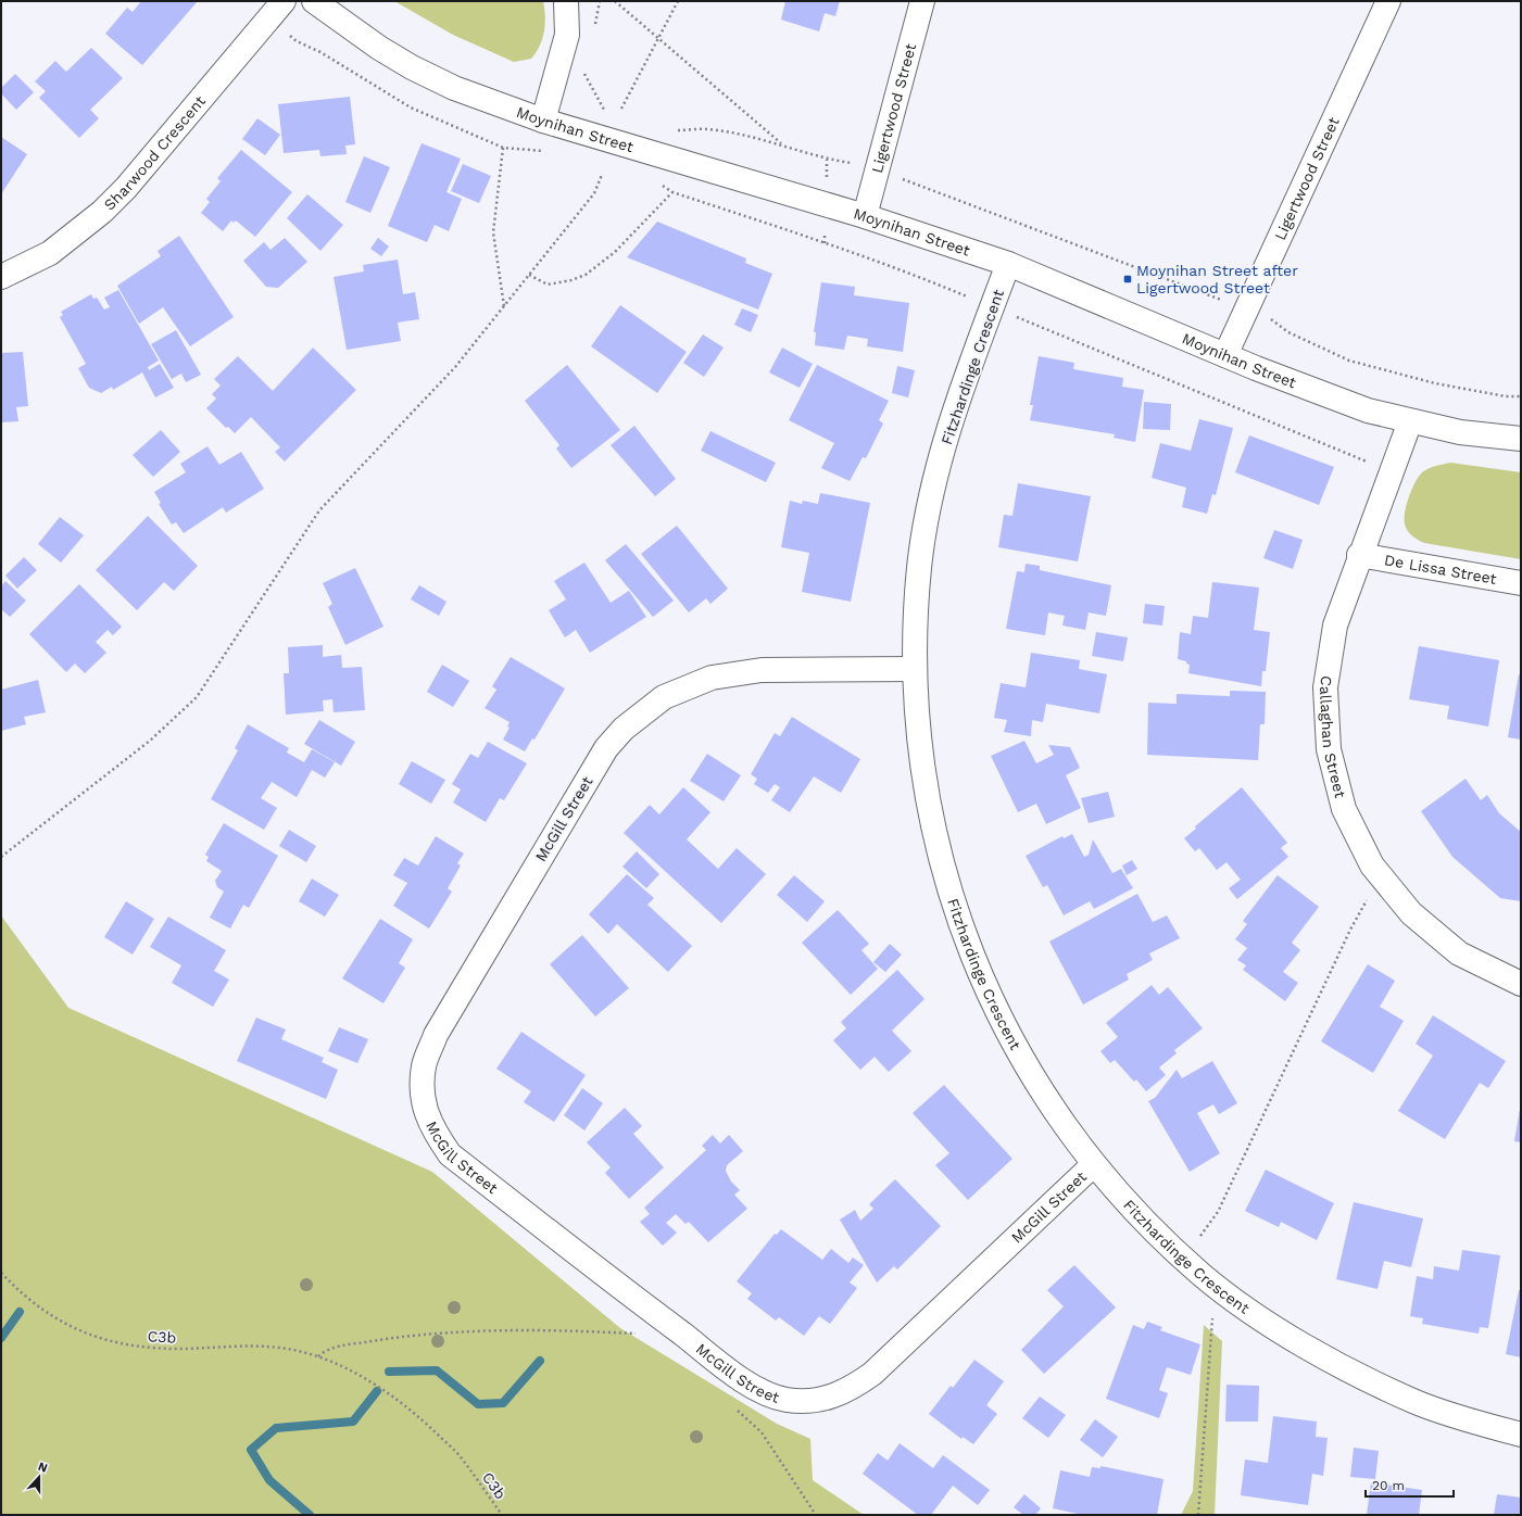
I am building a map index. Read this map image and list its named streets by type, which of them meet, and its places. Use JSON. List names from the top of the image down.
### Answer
{
  "streets": {
    "street": [
      "Ligertwood Street",
      "Moynihan Street",
      "Sharwood Crescent",
      "Fitzhardinge Crescent",
      "De Lissa Street",
      "Callaghan Street",
      "McGill Street"
    ],
    "path": ["C3b"]
  },
  "crossings": [
    ["Ligertwood Street", "Moynihan Street"],
    ["Moynihan Street", "Fitzhardinge Crescent"],
    ["Moynihan Street", "Callaghan Street"],
    ["Fitzhardinge Crescent", "McGill Street"],
    ["De Lissa Street", "Callaghan Street"]
  ],
  "places": {
    "transit": ["Moynihan Street after Ligertwood Street"]
  },
  "scale_bar": "20 m",
  "north": "top"
}
